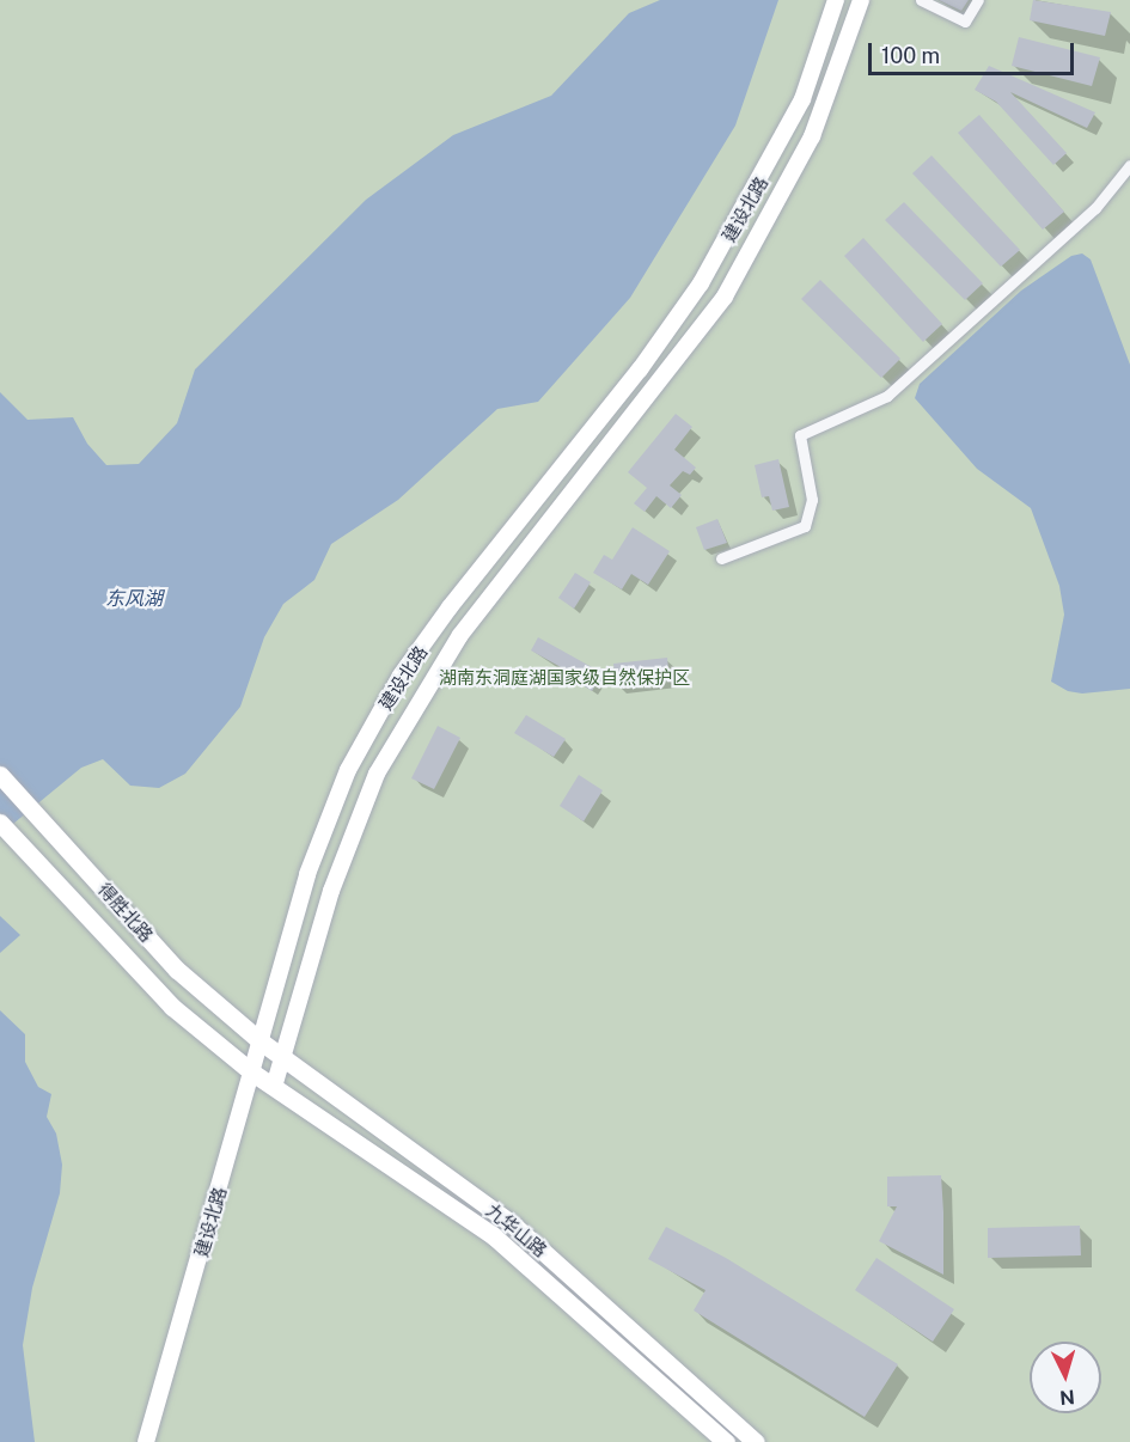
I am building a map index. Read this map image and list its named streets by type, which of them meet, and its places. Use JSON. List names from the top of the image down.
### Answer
{
  "streets": {
    "main road": ["建设北路", "得胜北路", "九华山路"]
  },
  "crossings": [
    ["建设北路", "得胜北路"],
    ["建设北路", "九华山路"],
    ["得胜北路", "九华山路"]
  ],
  "water": ["东风湖"],
  "parks": ["湖南东洞庭湖国家级自然保护区"],
  "scale_bar": "100 m",
  "north": "bottom"
}
